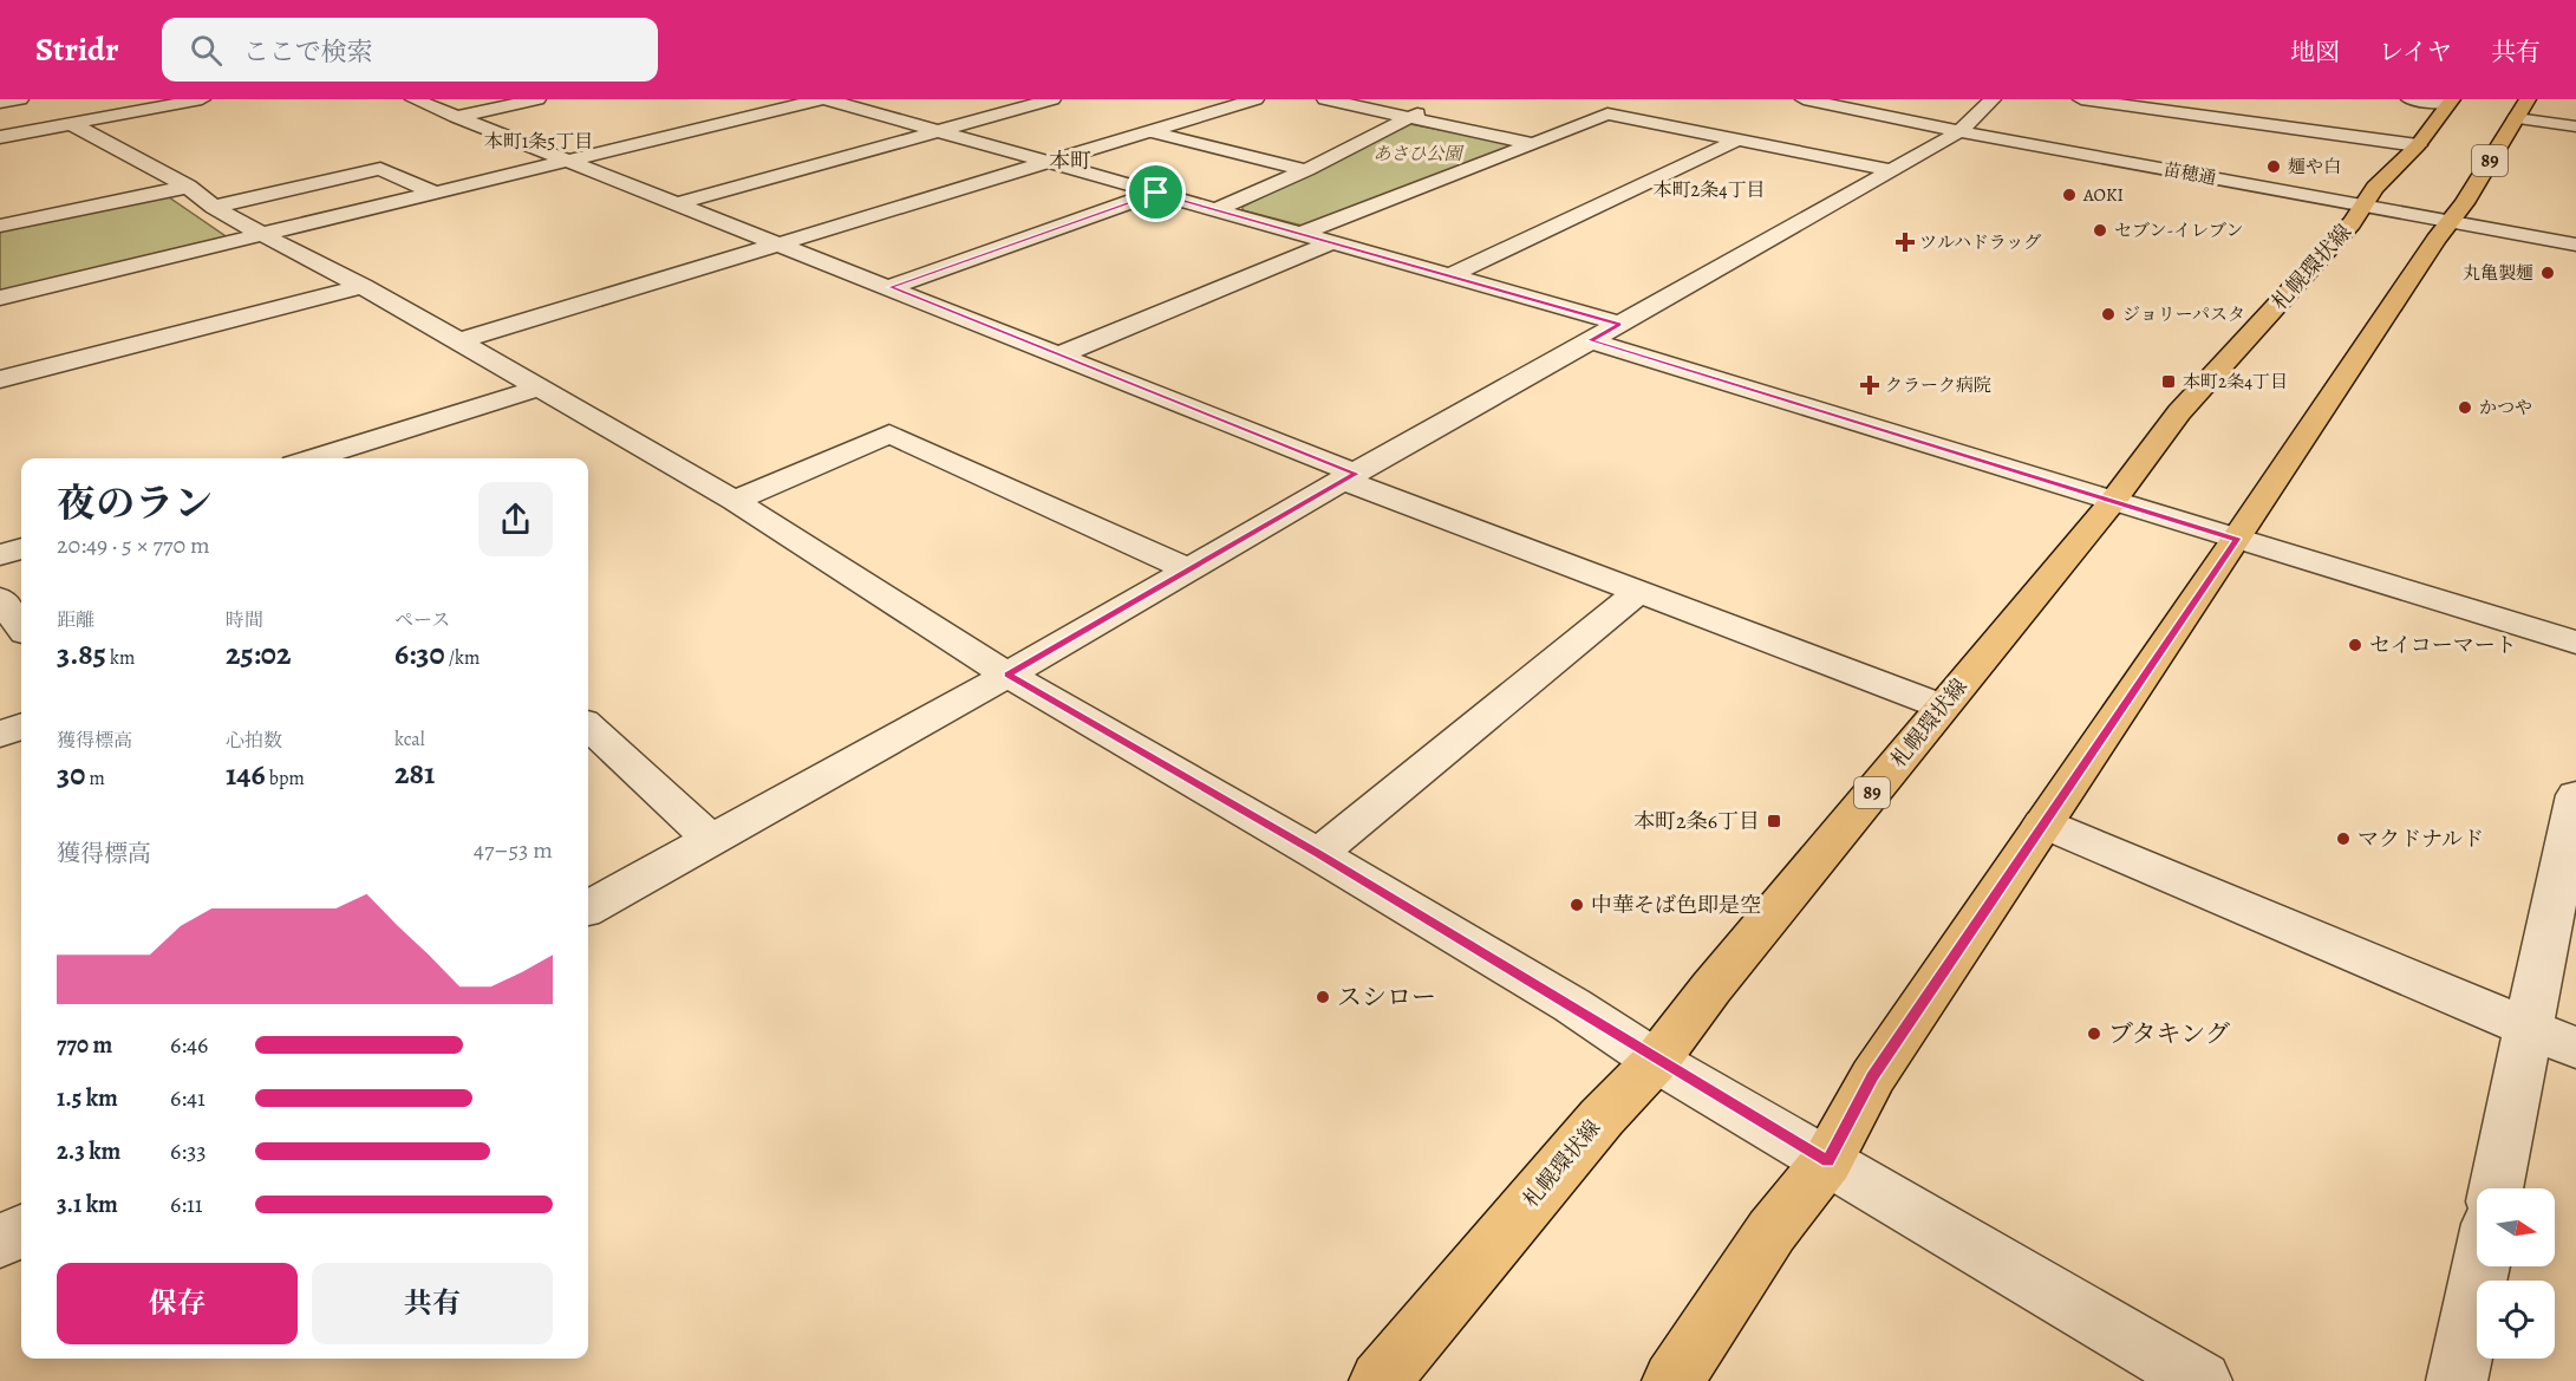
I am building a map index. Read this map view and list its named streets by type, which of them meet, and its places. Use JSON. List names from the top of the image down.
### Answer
{
  "streets": {
    "main road": ["89", "札幌環状線"],
    "street": ["苗穂通"]
  },
  "crossings": [
    ["89", "苗穂通"],
    ["苗穂通", "札幌環状線"]
  ],
  "districts": ["本町1条5丁目", "本町", "本町2条4丁目"],
  "parks": ["あさひ公園"],
  "places": {
    "other": [
      "麺や白",
      "AOKI",
      "セブン-イレブン",
      "丸亀製麺",
      "ジョリーパスタ",
      "かつや",
      "セイコーマート",
      "マクドナルド",
      "中華そば色即是空",
      "スシロー",
      "ブタキング"
    ],
    "health": ["ツルハドラッグ", "クラーク病院"],
    "transit": ["本町2条4丁目", "本町2条6丁目"]
  },
  "north": "right",
  "page": {
    "header": "Stridr",
    "search": "ここで検索",
    "nav": ["地図", "レイヤ", "共有"],
    "heading": ["夜のラン", "20:49 · 5 × 770 m"],
    "stats": [
      ["距離", "3.85 km"],
      ["時間", "25:02"],
      ["ペース", "6:30 /km"],
      ["獲得標高", "30 m"],
      ["心拍数", "146 bpm"],
      ["kcal", "281"]
    ],
    "chart": ["獲得標高", "47–53 m"],
    "list": [
      {
        "name": "770 m",
        "note": "6:46"
      },
      {
        "name": "1.5 km",
        "note": "6:41"
      },
      {
        "name": "2.3 km",
        "note": "6:33"
      },
      {
        "name": "3.1 km",
        "note": "6:11"
      }
    ],
    "buttons": ["保存", "共有"]
  }
}
